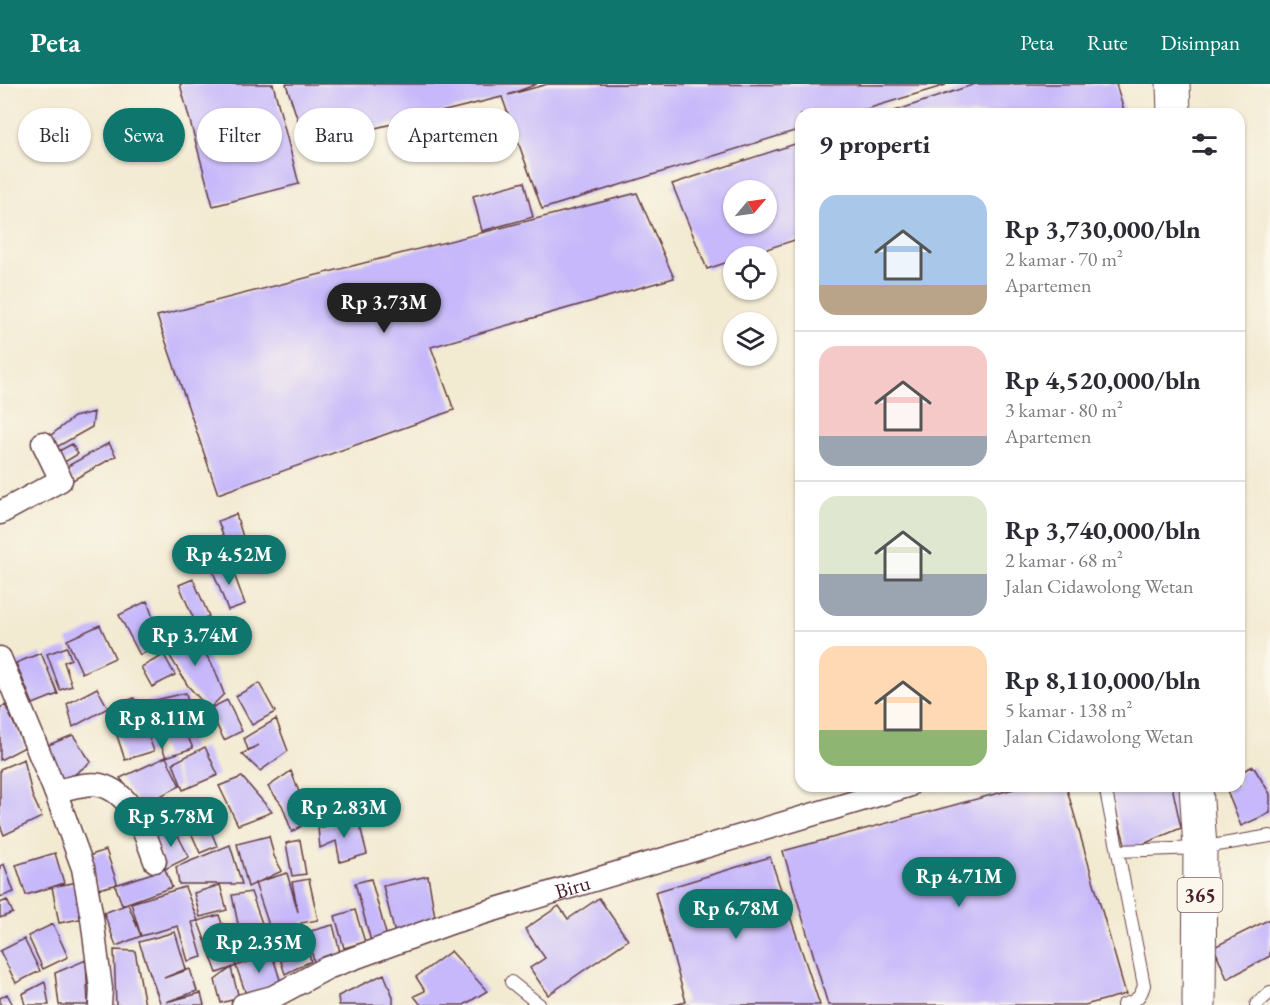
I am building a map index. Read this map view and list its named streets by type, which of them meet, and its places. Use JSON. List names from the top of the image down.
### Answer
{
  "streets": {
    "main road": ["365"],
    "street": ["Biru"]
  },
  "north": "top right",
  "page": {
    "header": "Peta",
    "nav": ["Peta", "Rute", "Disimpan"],
    "chip": [
      "Beli",
      "Sewa",
      "Filter",
      "Baru",
      "Apartemen"
    ],
    "heading": "9 properti",
    "list": [
      {
        "name": "Rp 3,730,000/bln",
        "note": "2 kamar · 70 m² · Apartemen"
      },
      {
        "name": "Rp 4,520,000/bln",
        "note": "3 kamar · 80 m² · Apartemen"
      },
      {
        "name": "Rp 3,740,000/bln",
        "note": "2 kamar · 68 m² · Jalan Cidawolong Wetan"
      },
      {
        "name": "Rp 8,110,000/bln",
        "note": "5 kamar · 138 m² · Jalan Cidawolong Wetan"
      }
    ],
    "price": [
      "Rp 3.73M",
      "Rp 4.52M",
      "Rp 3.74M",
      "Rp 8.11M",
      "Rp 2.83M",
      "Rp 5.78M",
      "Rp 4.71M",
      "Rp 6.78M",
      "Rp 2.35M"
    ]
  }
}
